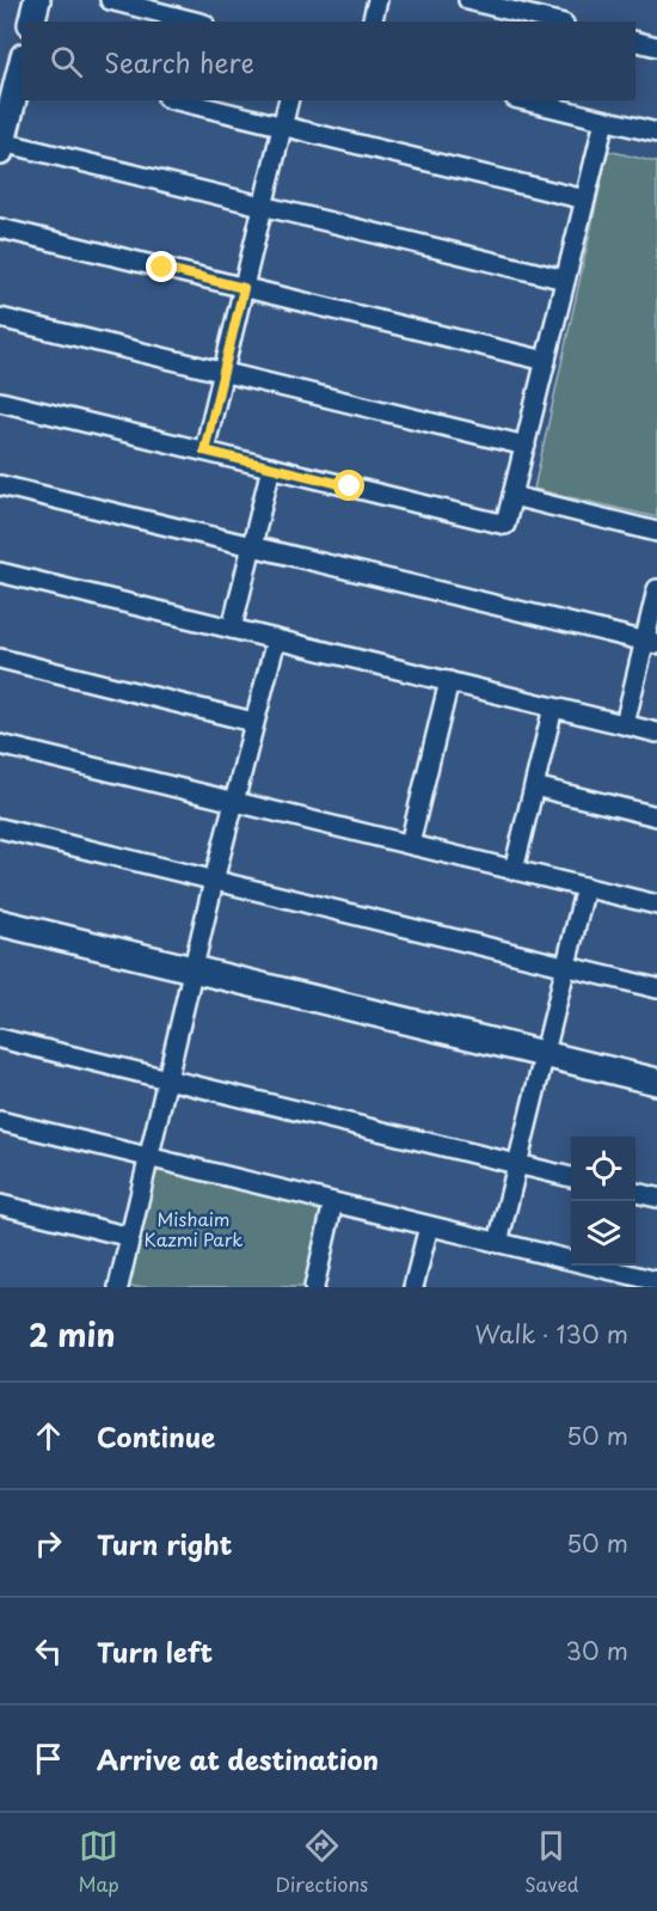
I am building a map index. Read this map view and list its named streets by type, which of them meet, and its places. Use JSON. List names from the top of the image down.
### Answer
{
  "parks": ["Mishaim Kazmi Park"],
  "page": {
    "search": "Search here",
    "heading": ["2 min", "Walk · 130 m"],
    "list": [
      ["Continue", "50 m"],
      ["Turn right", "50 m"],
      ["Turn left", "30 m"],
      "Arrive at destination"
    ],
    "nav": ["Map", "Directions", "Saved"]
  }
}
